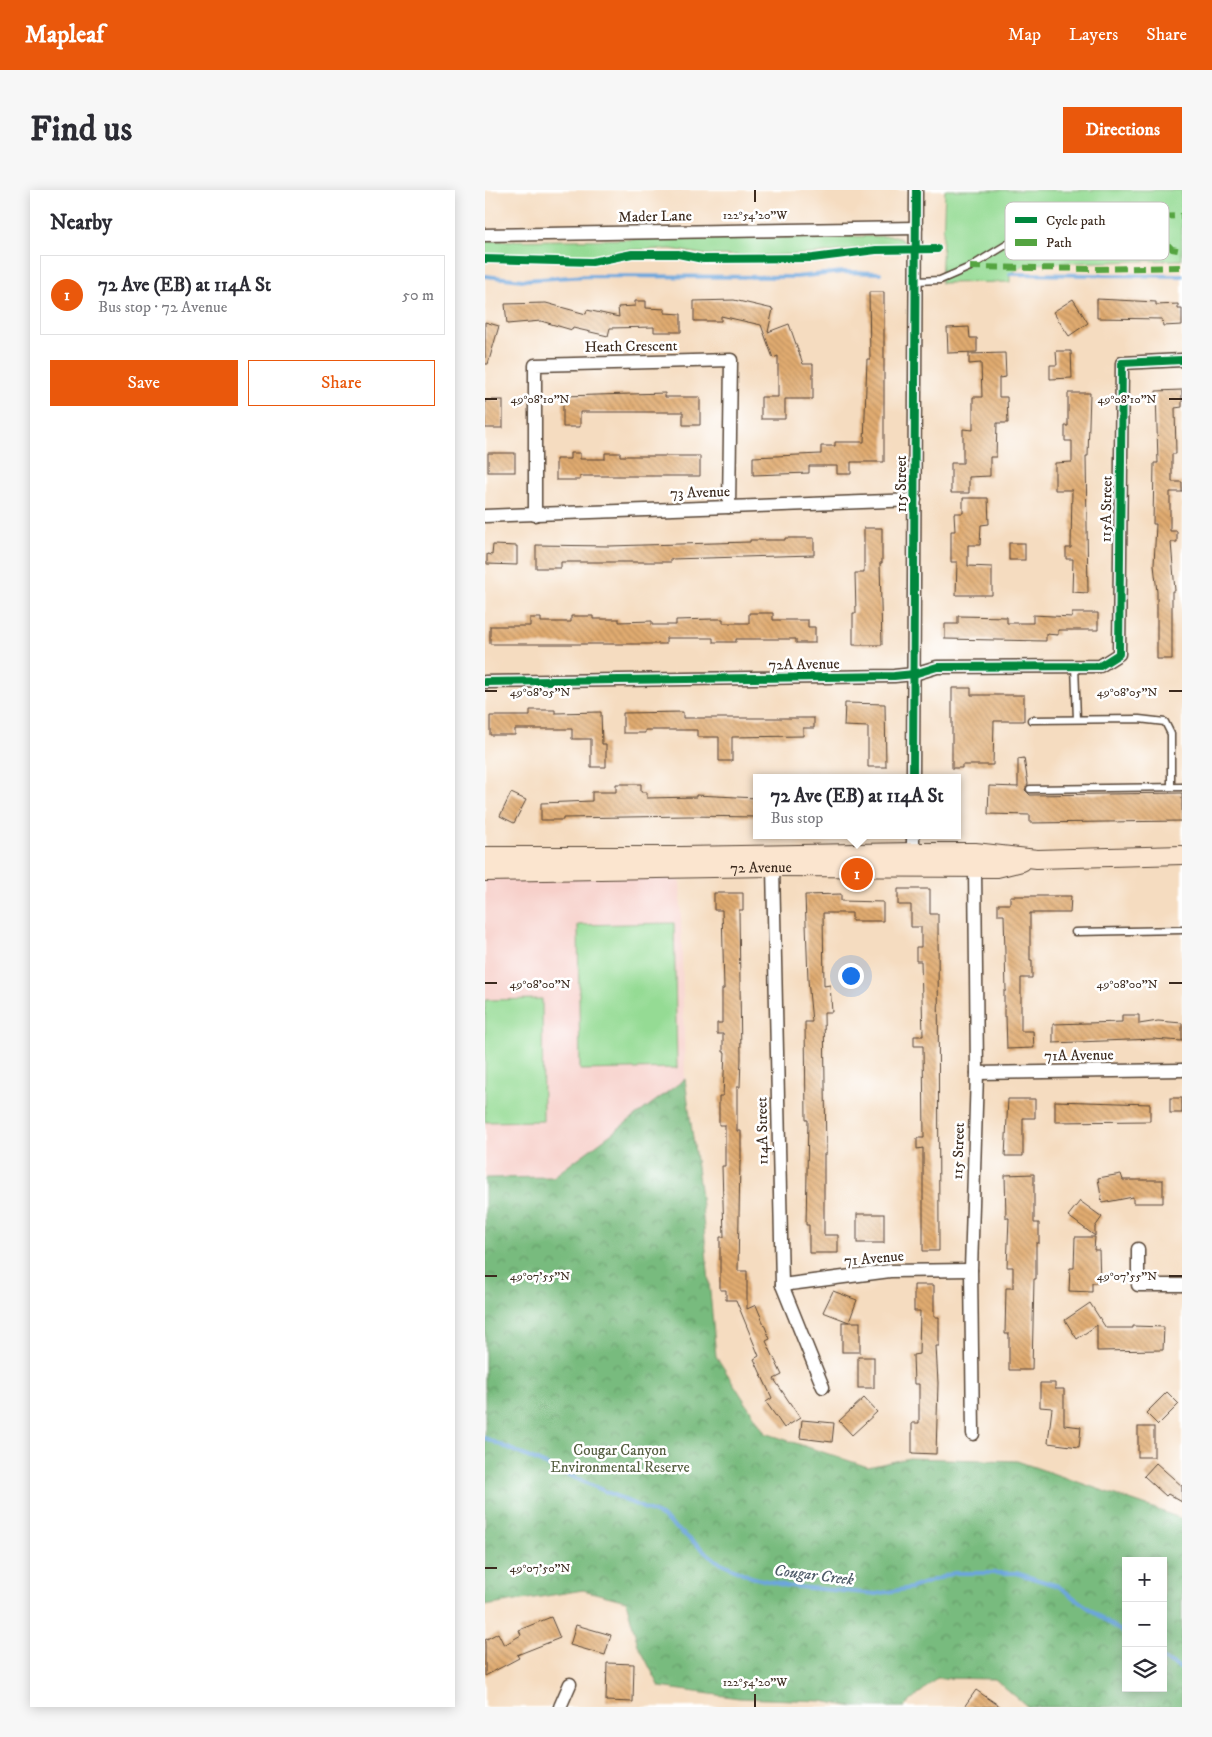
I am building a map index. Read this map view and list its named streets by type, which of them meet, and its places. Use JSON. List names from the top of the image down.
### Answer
{
  "streets": {
    "main road": ["72 Avenue"],
    "street": [
      "Mader Lane",
      "Heath Crescent",
      "115 Street",
      "73 Avenue",
      "115A Street",
      "72A Avenue",
      "71A Avenue",
      "114A Street",
      "71 Avenue"
    ]
  },
  "crossings": [
    ["Mader Lane", "115 Street"],
    ["Heath Crescent", "73 Avenue"],
    ["115 Street", "73 Avenue"],
    ["115 Street", "72A Avenue"],
    ["115 Street", "72 Avenue"],
    ["115 Street", "71A Avenue"],
    ["115 Street", "71 Avenue"],
    ["115A Street", "72A Avenue"],
    ["72 Avenue", "114A Street"],
    ["114A Street", "71 Avenue"]
  ],
  "water": ["Cougar Creek"],
  "parks": ["Cougar Canyon Environmental Reserve"],
  "legend": ["Cycle path", "Path"],
  "page": {
    "header": "Mapleaf",
    "nav": ["Map", "Layers", "Share"],
    "buttons": [
      "Directions",
      ["Save", "Share"]
    ],
    "title": "Find us",
    "heading": "Nearby",
    "list": [
      {
        "mark": "1",
        "name": "72 Ave (EB) at 114A St",
        "note": "Bus stop · 72 Avenue",
        "value": "50 m"
      }
    ],
    "popup": ["72 Ave (EB) at 114A St", "Bus stop"],
    "pins": "1",
    "map_buttons": ["+", "−"]
  },
  "coordinates": [
    "122°54'20\"W",
    "49°08'10\"N",
    "49°08'05\"N",
    "49°08'00\"N",
    "49°07'55\"N",
    "49°07'50\"N"
  ]
}
